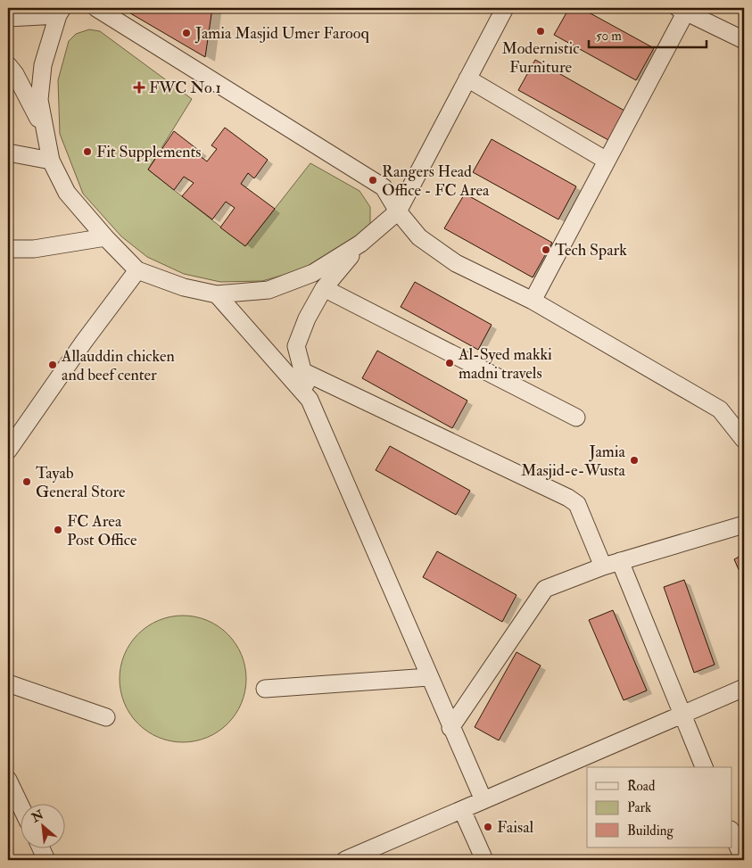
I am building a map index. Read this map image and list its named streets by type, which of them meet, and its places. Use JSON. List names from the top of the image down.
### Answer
{
  "places": {
    "other": [
      "Modernistic Furniture",
      "Jamia Masjid Umer Farooq",
      "Fit Supplements",
      "Rangers Head Office - FC Area",
      "Tech Spark",
      "Al-Syed makki madni travels",
      "Allauddin chicken and beef center",
      "Jamia Masjid-e-Wusta",
      "Tayab General Store",
      "FC Area Post Office",
      "Faisal"
    ],
    "health": ["FWC No 1"]
  },
  "legend": ["Road", "Park", "Building"],
  "scale_bar": "50 m",
  "north": "top left"
}
